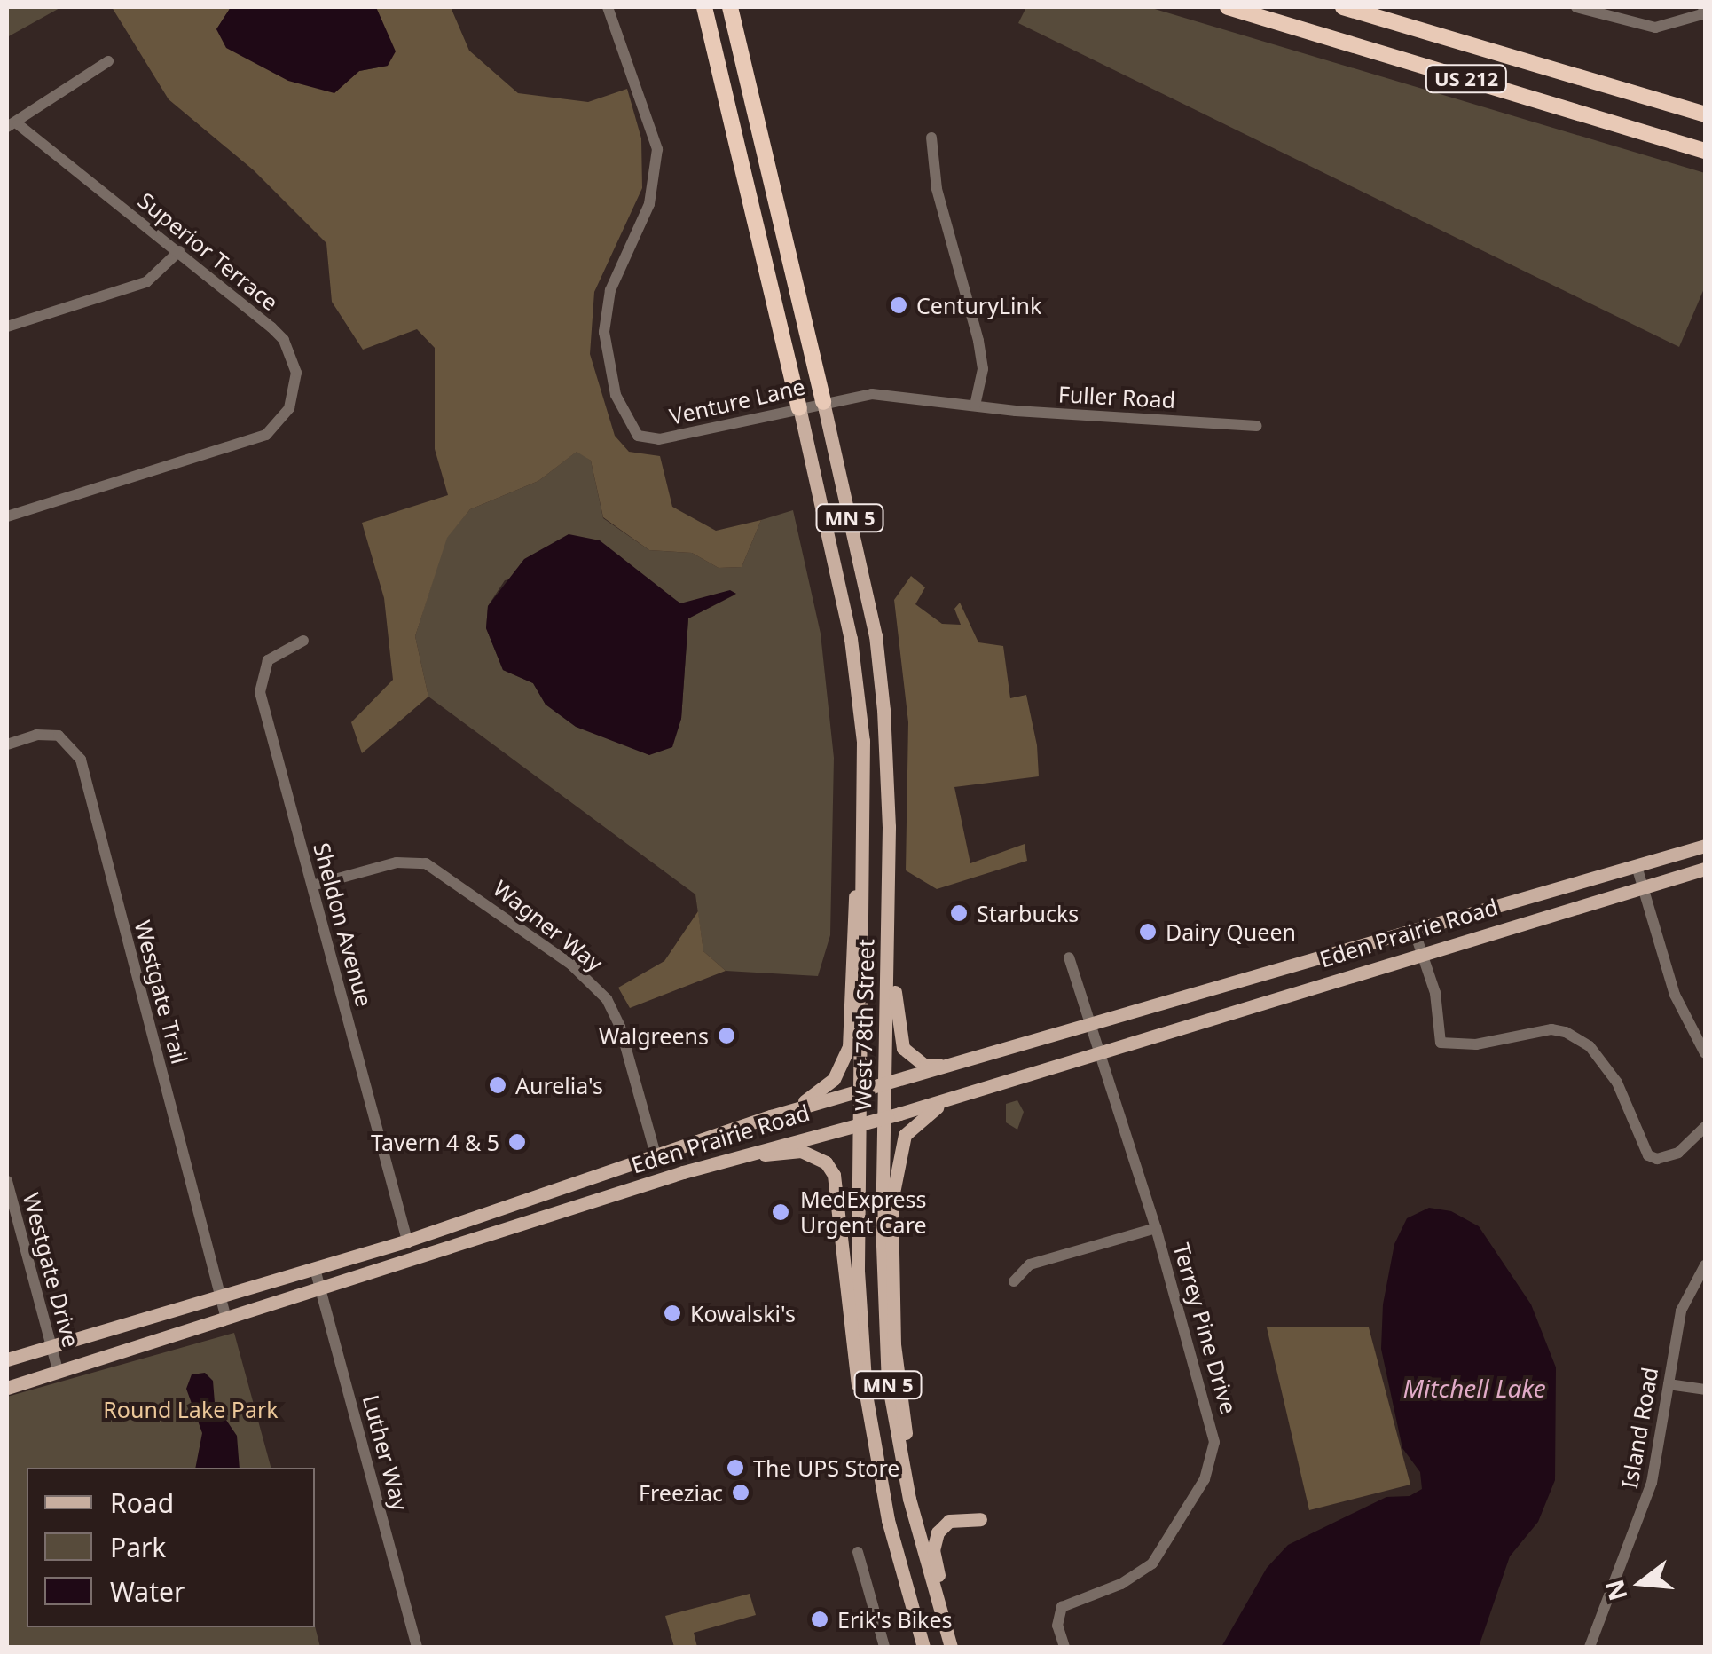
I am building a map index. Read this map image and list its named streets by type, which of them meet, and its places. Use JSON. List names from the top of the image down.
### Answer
{
  "streets": {
    "highway": ["US 212", "MN 5"],
    "main road": ["Eden Prairie Road", "West 78th Street"],
    "street": [
      "Superior Terrace",
      "Fuller Road",
      "Venture Lane",
      "Sheldon Avenue",
      "Wagner Way",
      "Westgate Trail",
      "Westgate Drive",
      "Terrey Pine Drive",
      "Island Road",
      "Luther Way"
    ]
  },
  "crossings": [
    ["Fuller Road", "Venture Lane"],
    ["Fuller Road", "MN 5"],
    ["Fuller Road", "West 78th Street"],
    ["Venture Lane", "MN 5"],
    ["Venture Lane", "West 78th Street"],
    ["MN 5", "West 78th Street"],
    ["Sheldon Avenue", "Wagner Way"],
    ["Sheldon Avenue", "Eden Prairie Road"],
    ["Wagner Way", "Eden Prairie Road"],
    ["Eden Prairie Road", "Westgate Trail"],
    ["Eden Prairie Road", "West 78th Street"],
    ["Eden Prairie Road", "Westgate Drive"],
    ["Eden Prairie Road", "Terrey Pine Drive"],
    ["Eden Prairie Road", "Luther Way"]
  ],
  "water": ["Mitchell Lake"],
  "parks": ["Round Lake Park"],
  "places": [
    "CenturyLink",
    "Starbucks",
    "Dairy Queen",
    "Walgreens",
    "Aurelia's",
    "Tavern 4 & 5",
    "MedExpress Urgent Care",
    "Kowalski's",
    "The UPS Store",
    "Freeziac",
    "Erik's Bikes"
  ],
  "legend": ["Road", "Park", "Water"],
  "north": "left"
}
